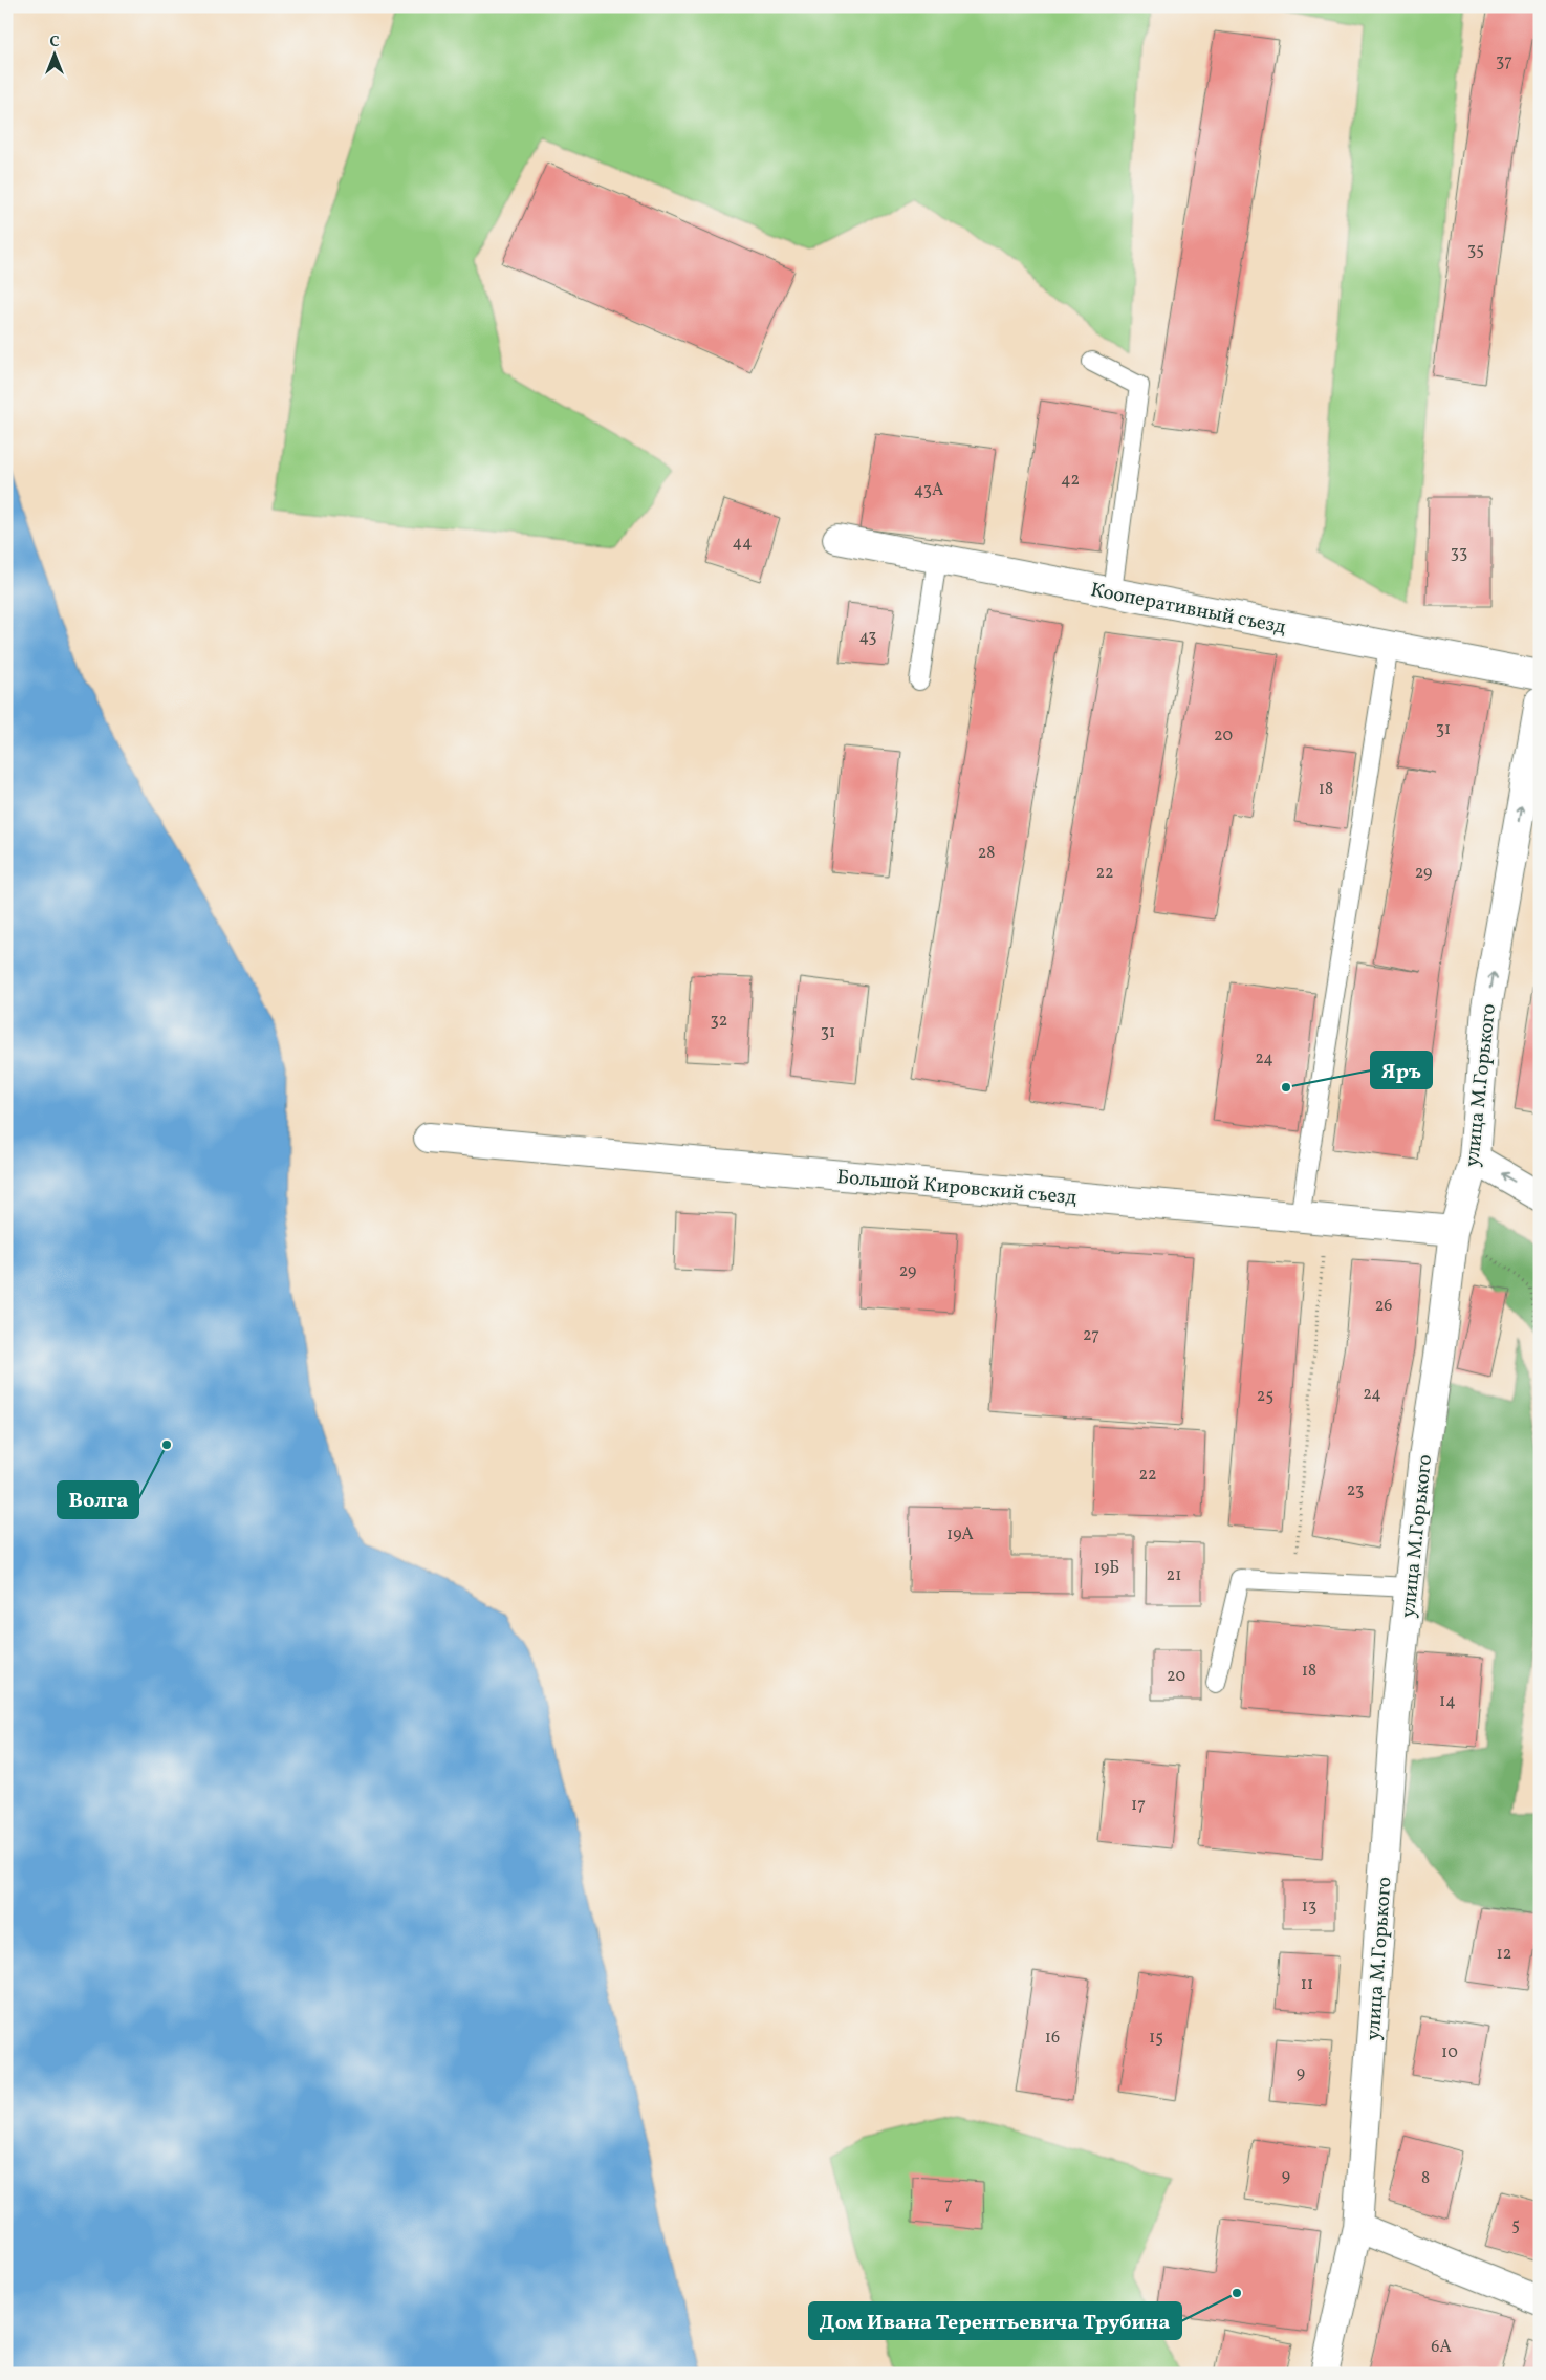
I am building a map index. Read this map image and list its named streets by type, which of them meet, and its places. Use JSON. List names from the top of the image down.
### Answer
{
  "streets": {
    "street": ["Кооперативный съезд", "улица М.Горького", "Большой Кировский съезд"]
  },
  "crossings": [
    ["улица М.Горького", "Большой Кировский съезд"]
  ],
  "places": ["Яръ", "Волга", "Дом Ивана Терентьевича Трубина"],
  "house_numbers": [
    "37",
    "35",
    "42",
    "43А",
    "44",
    "33",
    "43",
    "31",
    "20",
    "18",
    "28",
    "22",
    "29",
    "32",
    "31",
    "24",
    "29",
    "26",
    "27",
    "24",
    "25",
    "22",
    "23",
    "19А",
    "19Б",
    "21",
    "18",
    "20",
    "14",
    "17",
    "13",
    "12",
    "11",
    "16",
    "15",
    "10",
    "9",
    "9",
    "8",
    "7",
    "5",
    "6А"
  ],
  "north": "top"
}
